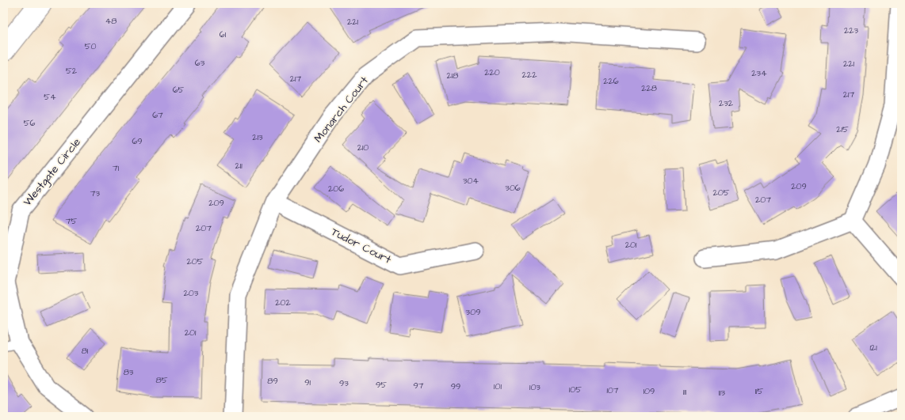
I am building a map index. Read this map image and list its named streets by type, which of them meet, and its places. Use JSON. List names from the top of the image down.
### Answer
{
  "streets": {
    "street": ["Monarch Court", "Westgate Circle", "Tudor Court"]
  },
  "crossings": [
    ["Monarch Court", "Tudor Court"]
  ],
  "house_numbers": [
    "48",
    "221",
    "223",
    "61",
    "50",
    "63",
    "221",
    "52",
    "220",
    "234",
    "222",
    "218",
    "217",
    "226",
    "228",
    "65",
    "217",
    "54",
    "232",
    "67",
    "56",
    "215",
    "213",
    "69",
    "210",
    "211",
    "71",
    "304",
    "209",
    "306",
    "206",
    "205",
    "73",
    "207",
    "209",
    "75",
    "207",
    "201",
    "205",
    "203",
    "202",
    "309",
    "201",
    "121",
    "81",
    "83",
    "85",
    "89",
    "91",
    "93",
    "95",
    "97",
    "99",
    "101",
    "103",
    "105",
    "107",
    "109",
    "115",
    "111",
    "113"
  ]
}
